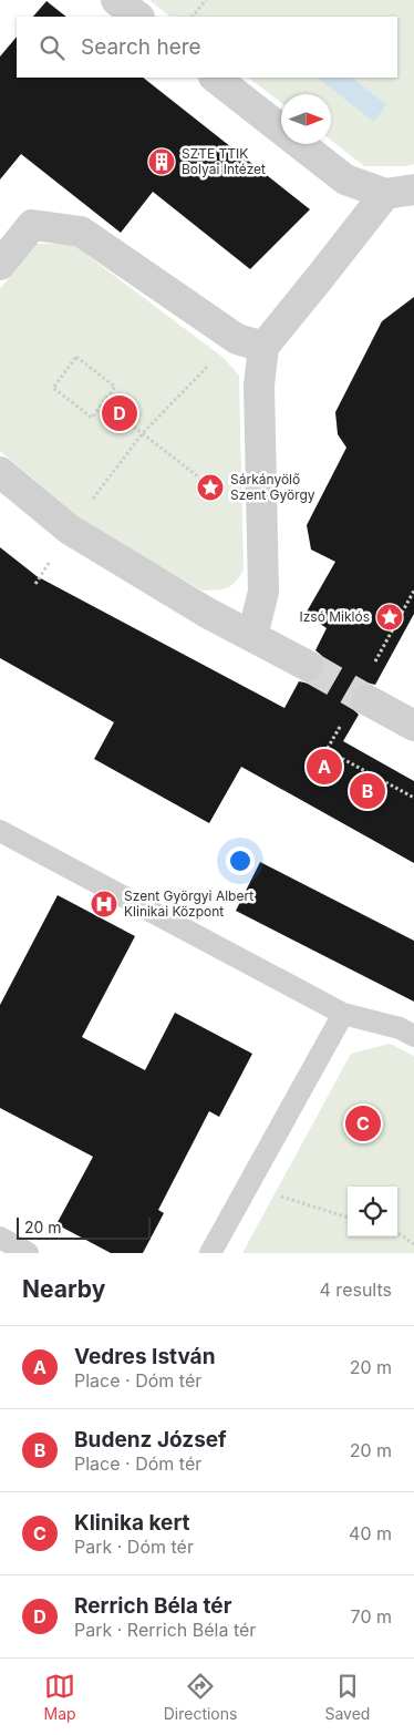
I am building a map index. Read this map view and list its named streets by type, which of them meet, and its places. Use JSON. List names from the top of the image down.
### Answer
{
  "places": {
    "building": ["SZTE TTIK Bolyai Intézet"],
    "place": ["Sárkányölő Szent György", "Izsó Miklós"],
    "hospital": ["Szent Györgyi Albert Klinikai Központ"]
  },
  "scale_bar": "20 m",
  "north": "right",
  "page": {
    "search": "Search here",
    "pins": [
      "D",
      "A",
      "B",
      "C"
    ],
    "scale": "20 m",
    "heading": ["Nearby", "4 results"],
    "list": [
      {
        "mark": "A",
        "name": "Vedres István",
        "note": "Place · Dóm tér",
        "value": "20 m"
      },
      {
        "mark": "B",
        "name": "Budenz József",
        "note": "Place · Dóm tér",
        "value": "20 m"
      },
      {
        "mark": "C",
        "name": "Klinika kert",
        "note": "Park · Dóm tér",
        "value": "40 m"
      },
      {
        "mark": "D",
        "name": "Rerrich Béla tér",
        "note": "Park · Rerrich Béla tér",
        "value": "70 m"
      }
    ],
    "nav": ["Map", "Directions", "Saved"]
  }
}
